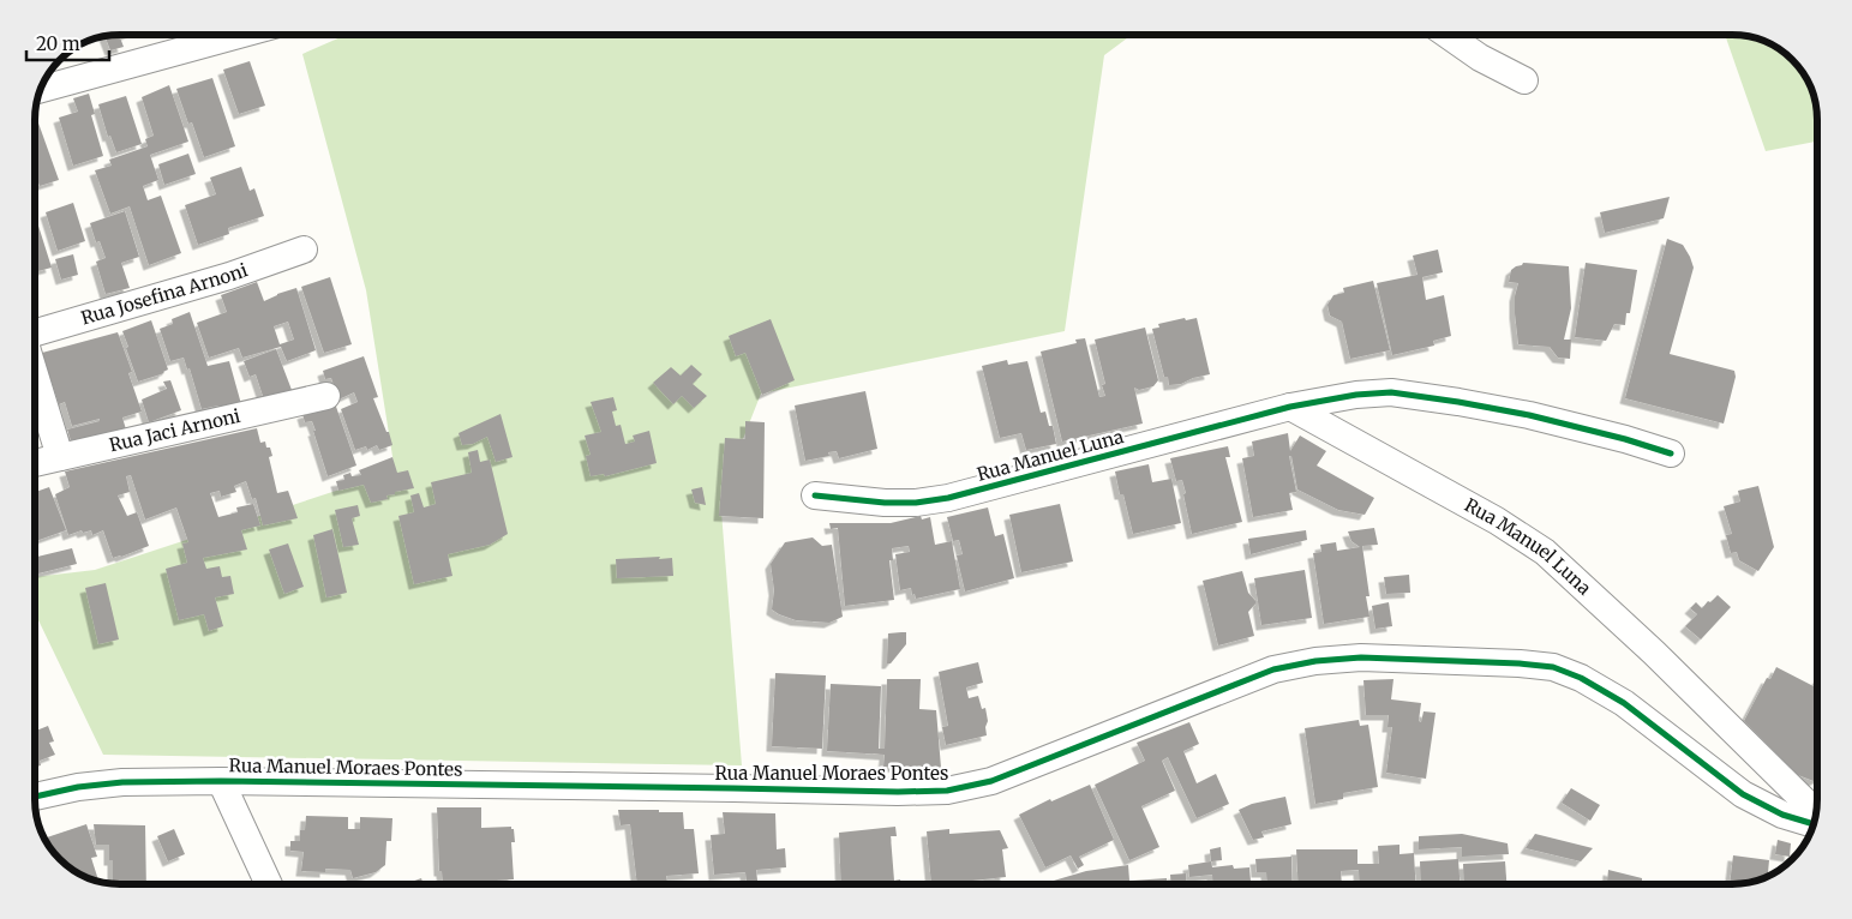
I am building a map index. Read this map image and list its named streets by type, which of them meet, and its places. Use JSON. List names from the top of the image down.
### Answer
{
  "streets": {
    "street": [
      "Rua Josefina Arnoni",
      "Rua Jaci Arnoni",
      "Rua Manuel Luna",
      "Rua Manuel Moraes Pontes"
    ]
  },
  "scale_bar": "20 m"
}
